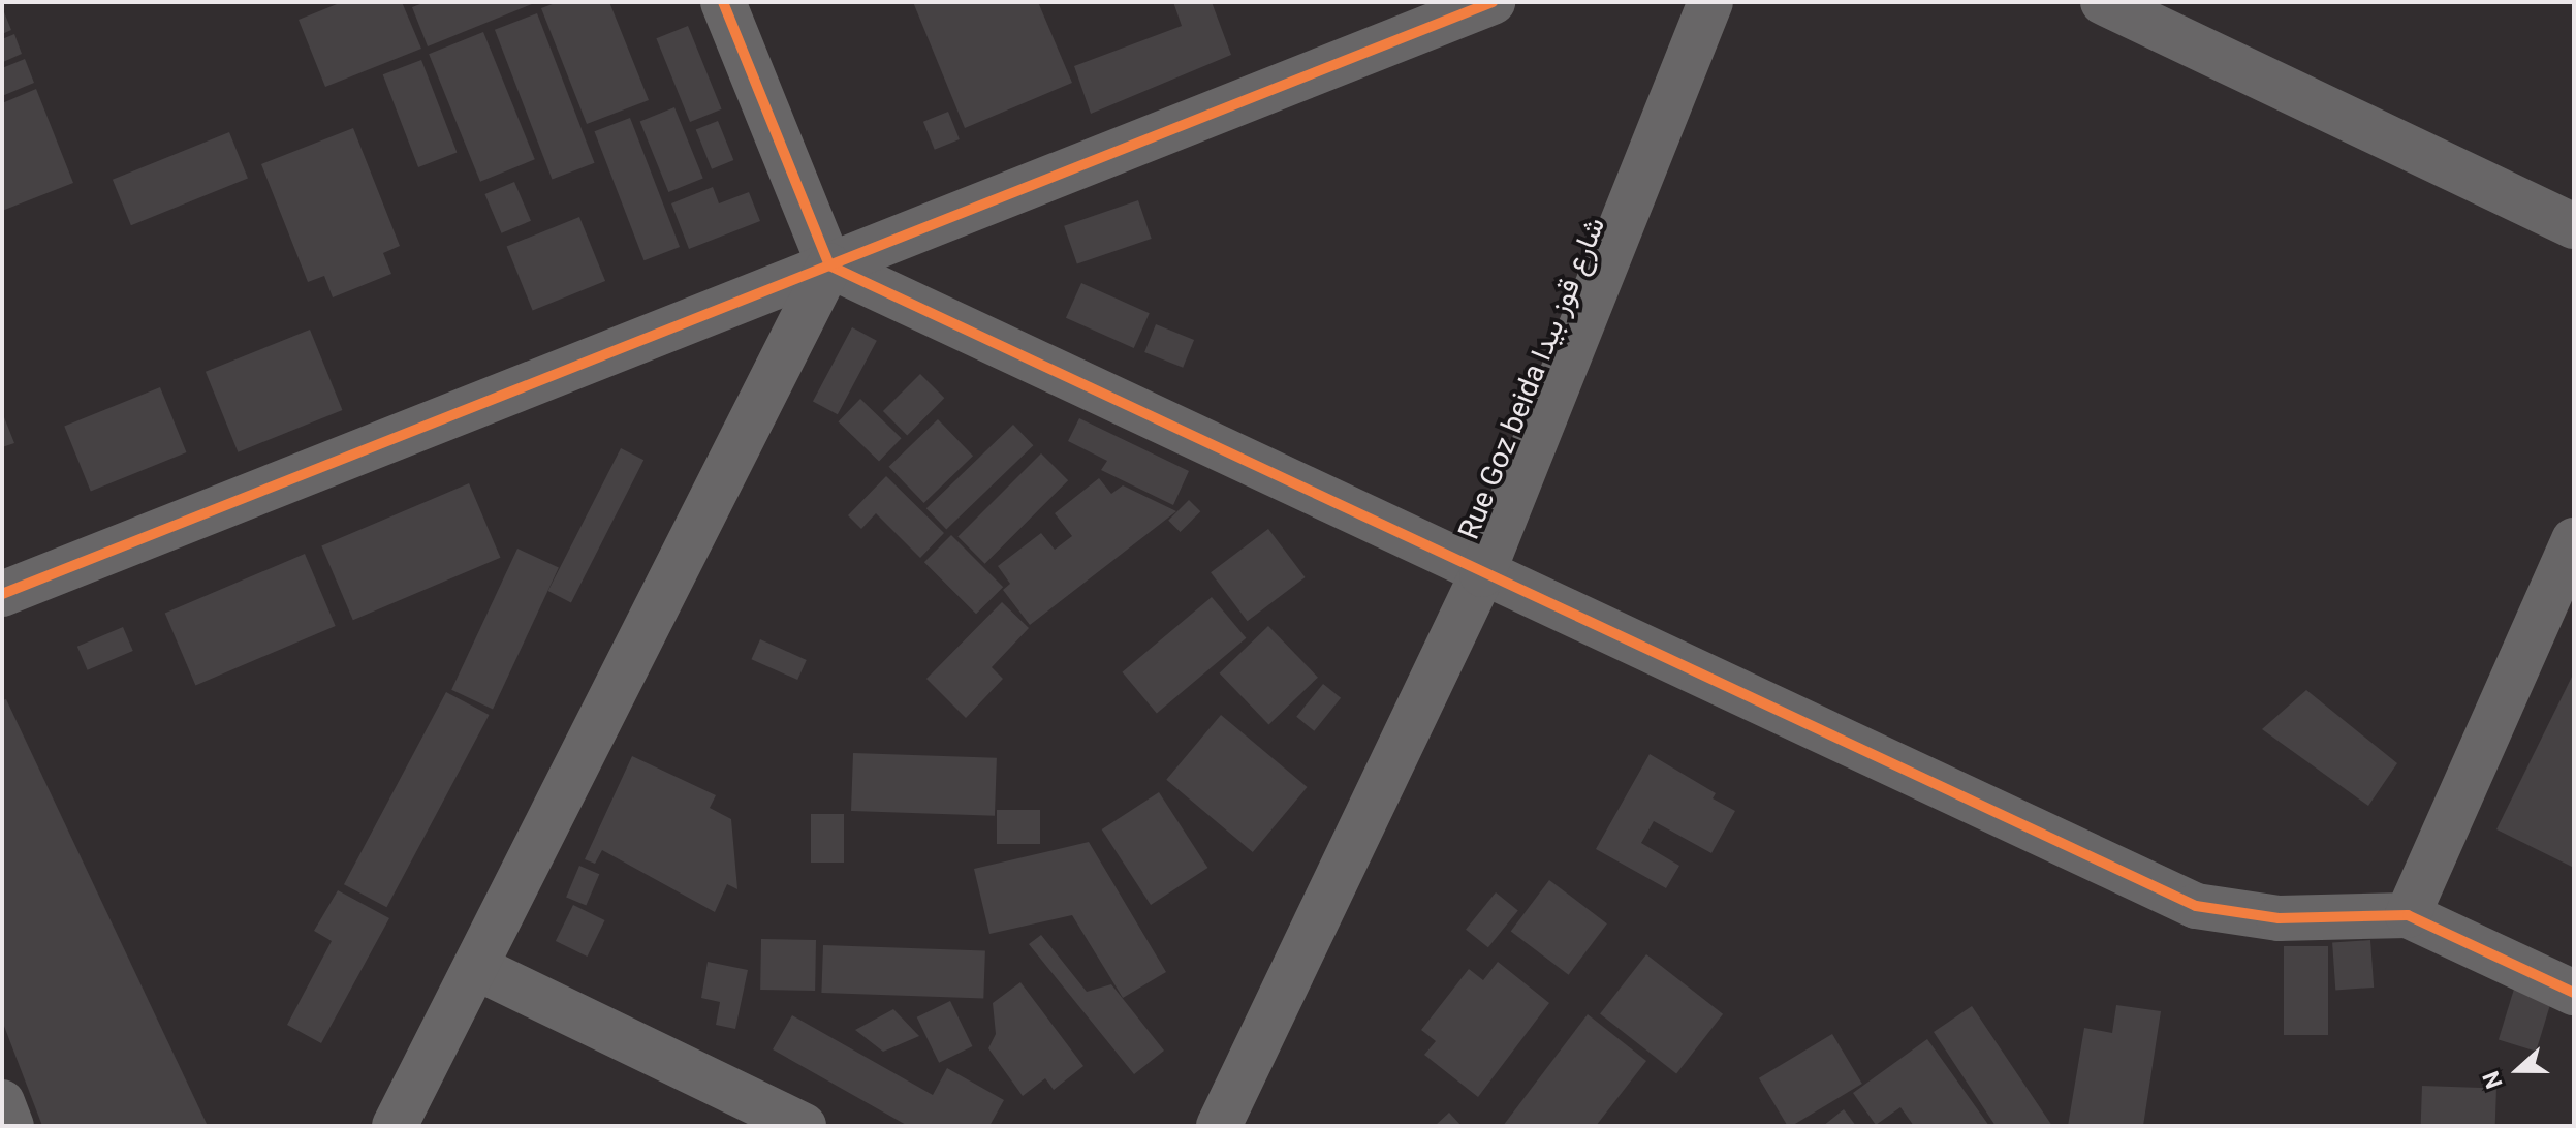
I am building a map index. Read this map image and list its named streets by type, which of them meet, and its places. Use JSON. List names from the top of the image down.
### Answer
{
  "streets": {
    "street": ["Rue Goz beida شارع قوز بيدا"]
  },
  "north": "left"
}
